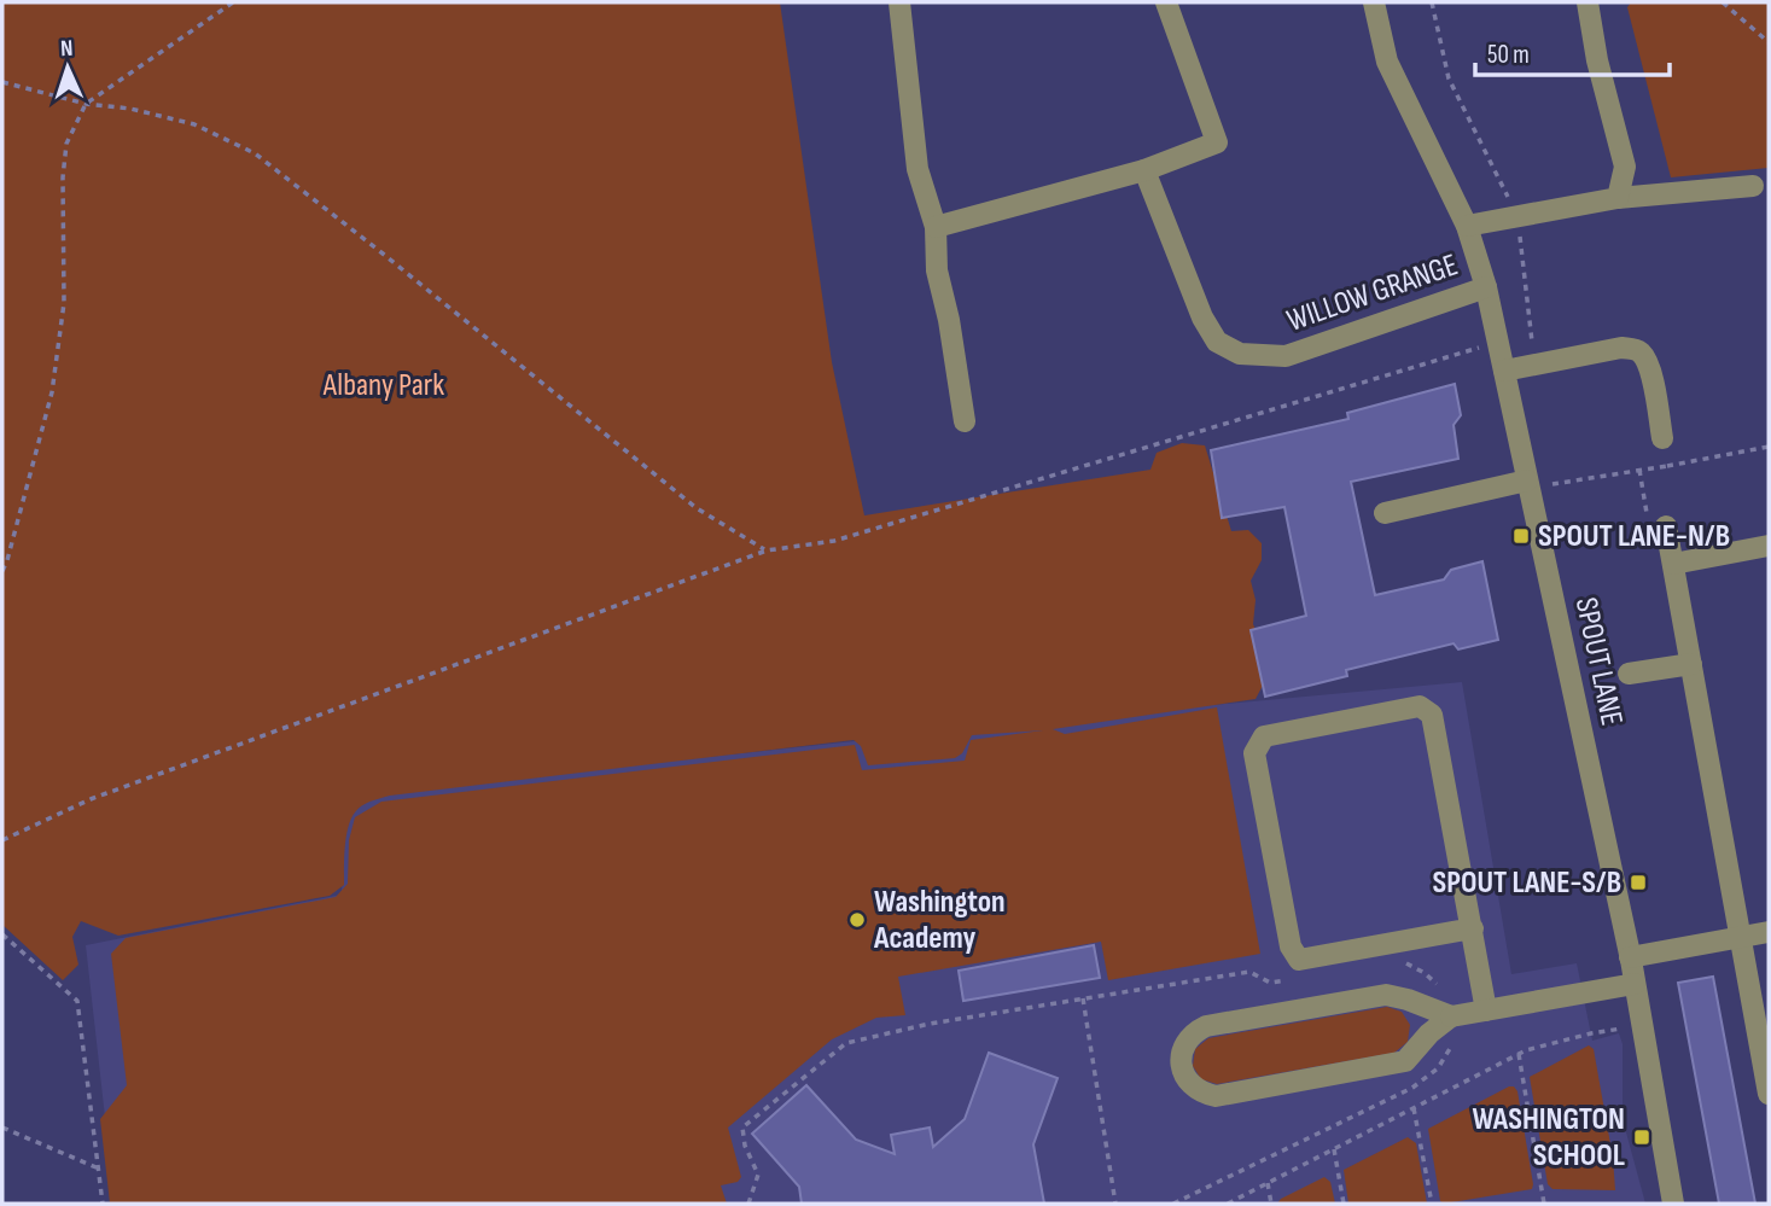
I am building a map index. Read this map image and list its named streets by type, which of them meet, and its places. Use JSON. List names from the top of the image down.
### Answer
{
  "streets": {
    "street": ["WILLOW GRANGE", "SPOUT LANE"]
  },
  "crossings": [
    ["WILLOW GRANGE", "SPOUT LANE"]
  ],
  "parks": ["Albany Park"],
  "places": {
    "transit": ["SPOUT LANE-N/B", "SPOUT LANE-S/B", "WASHINGTON SCHOOL"],
    "other": ["Washington Academy"]
  },
  "scale_bar": "50 m",
  "north": "top"
}
